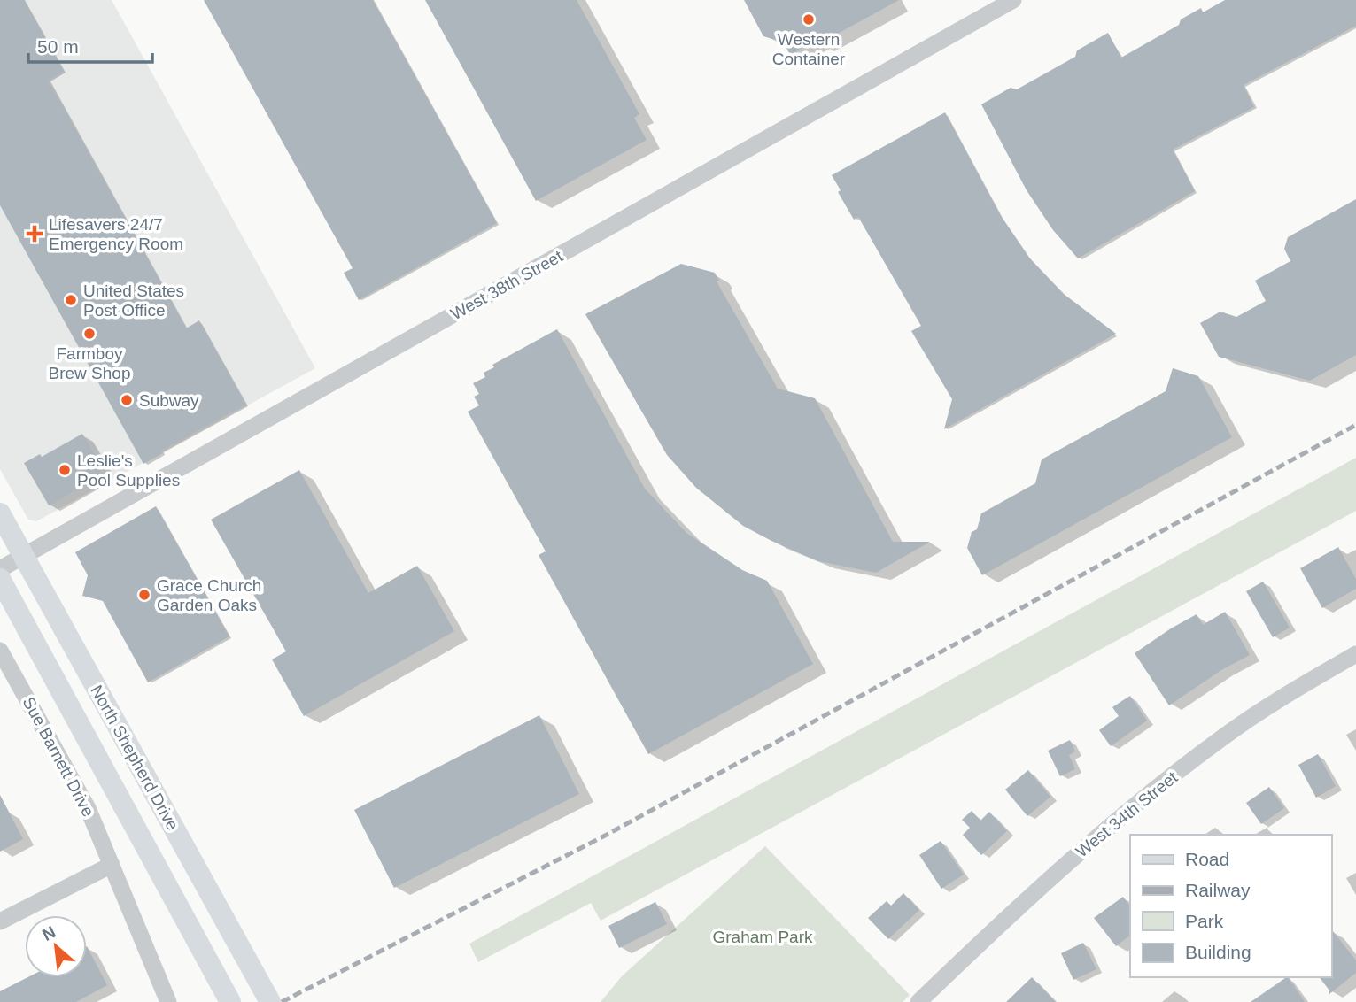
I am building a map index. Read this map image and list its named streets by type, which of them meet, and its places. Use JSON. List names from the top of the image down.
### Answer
{
  "streets": {
    "main road": ["North Shepherd Drive"],
    "street": ["West 38th Street", "Sue Barnett Drive", "West 34th Street"]
  },
  "crossings": [
    ["West 38th Street", "North Shepherd Drive"]
  ],
  "parks": ["Graham Park"],
  "places": {
    "other": [
      "Western Container",
      "United States Post Office",
      "Farmboy Brew Shop",
      "Subway",
      "Leslie's Pool Supplies",
      "Grace Church Garden Oaks"
    ],
    "health": ["Lifesavers 24/7 Emergency Room"]
  },
  "legend": [
    "Road",
    "Railway",
    "Park",
    "Building"
  ],
  "scale_bar": "50 m",
  "north": "top left"
}
